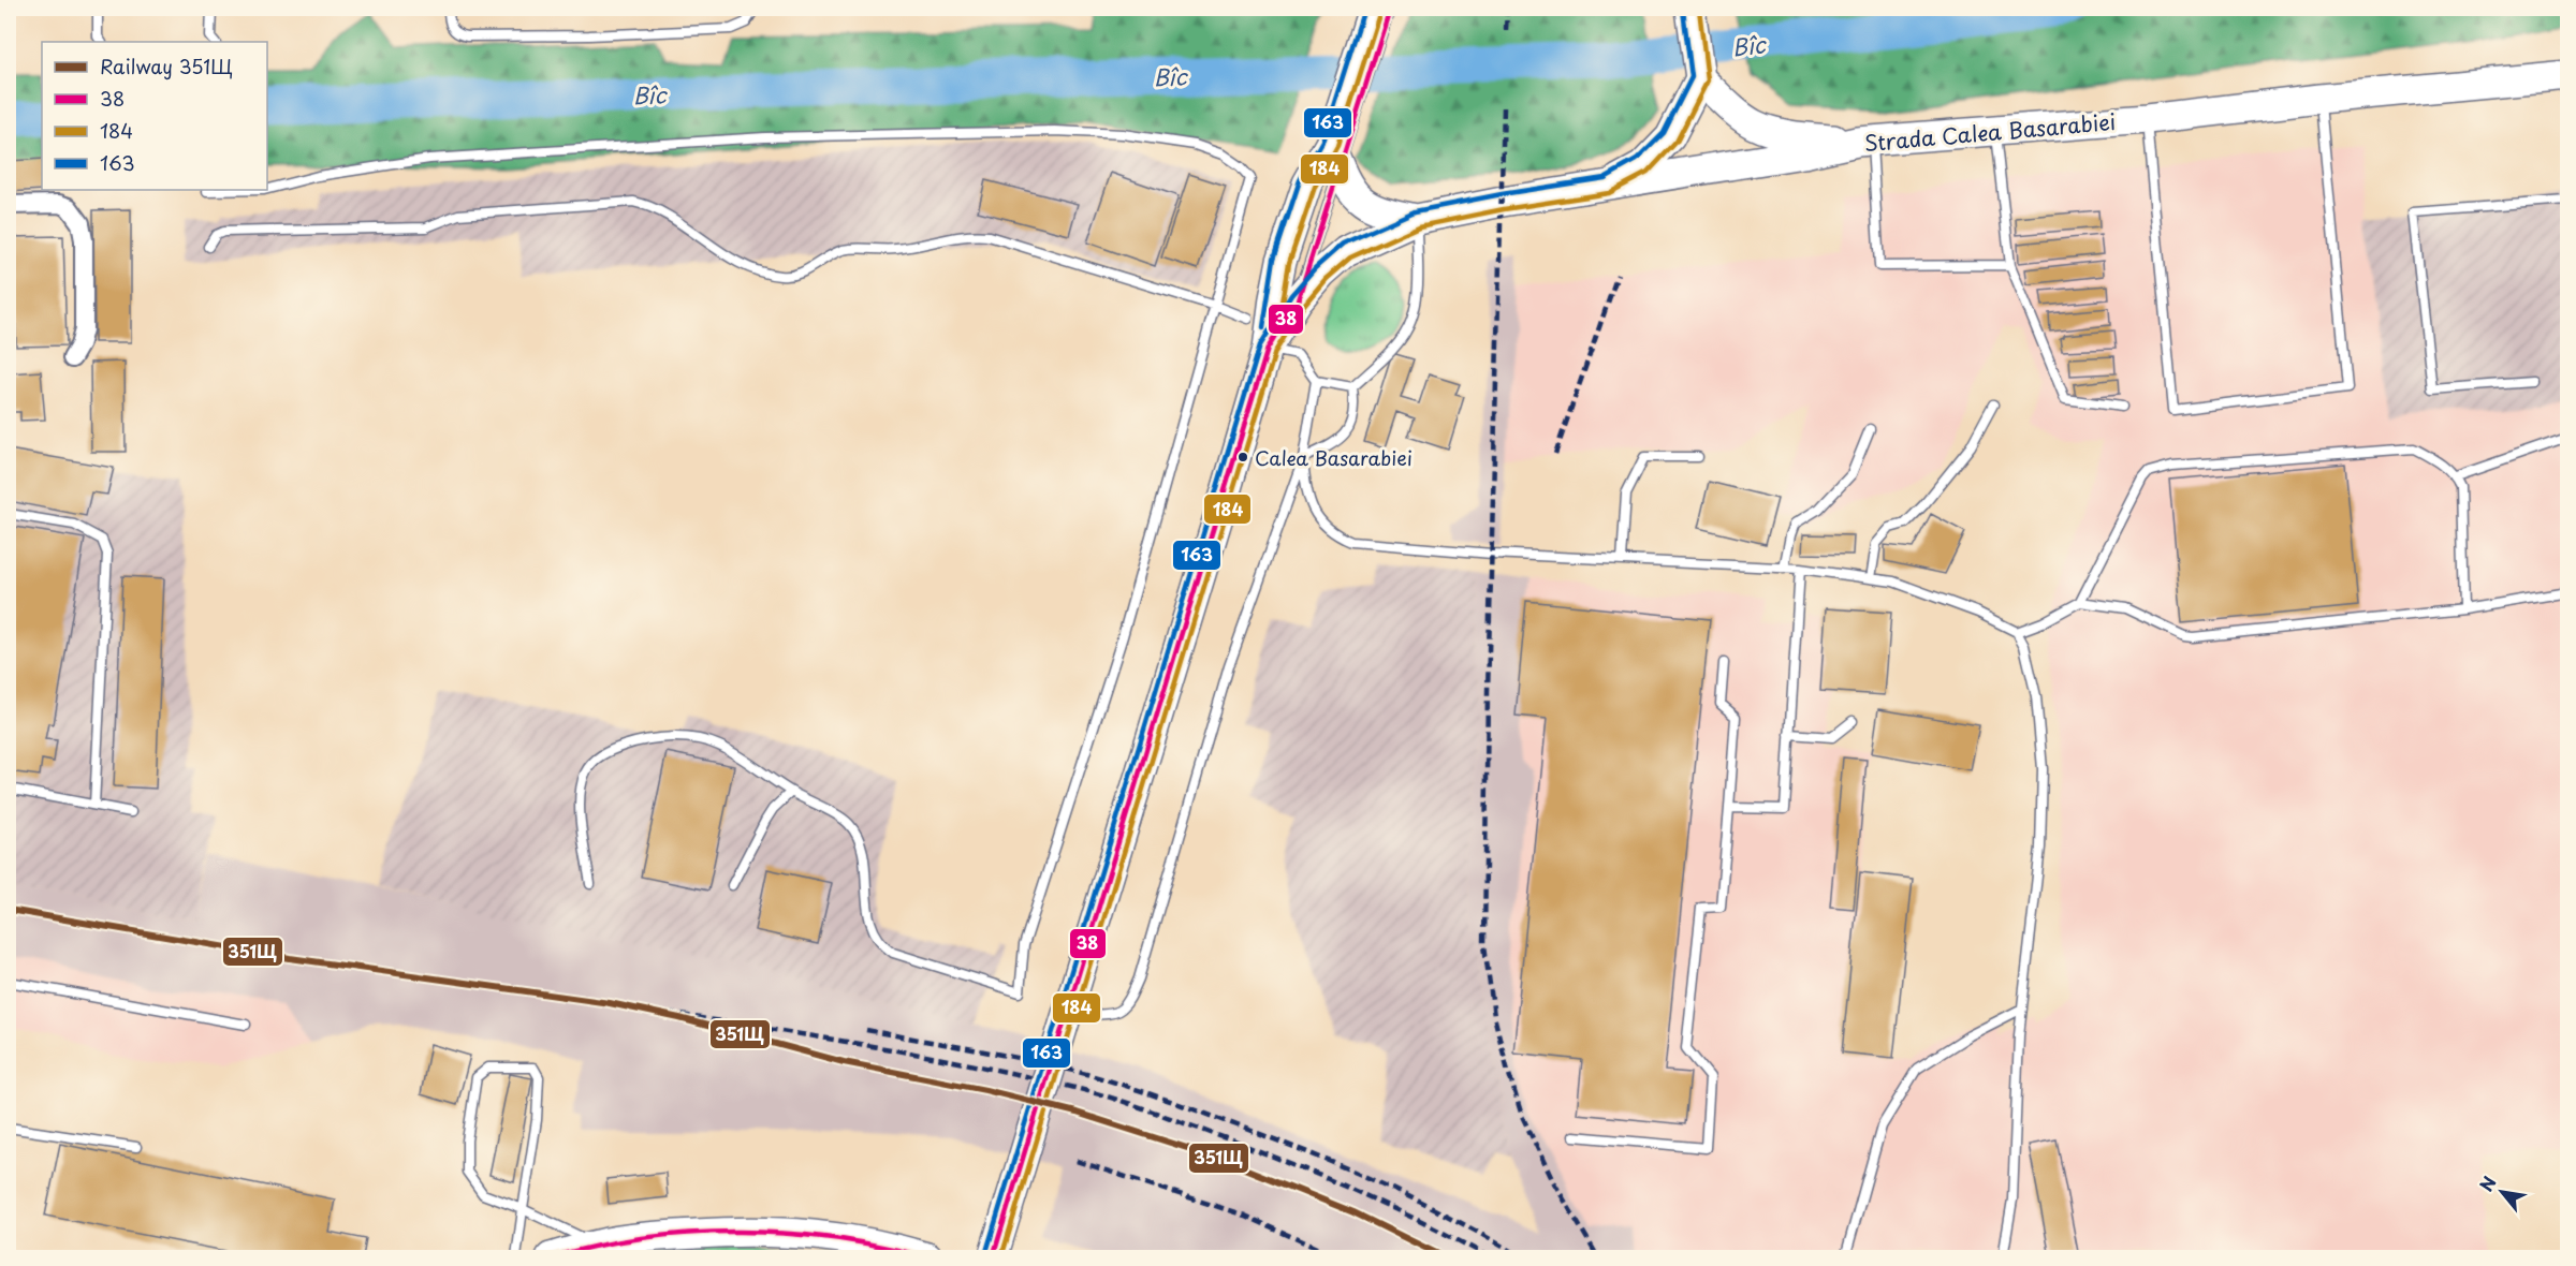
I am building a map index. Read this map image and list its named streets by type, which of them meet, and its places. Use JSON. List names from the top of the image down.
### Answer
{
  "streets": {
    "main road": ["Strada Calea Basarabiei"]
  },
  "water": ["Bîc"],
  "places": ["Calea Basarabiei"],
  "lines": [
    "transit line 38",
    "transit line 184",
    "transit line 163",
    "rail line 351Щ"
  ],
  "legend": [
    "Railway 351Щ",
    "38",
    "184",
    "163"
  ],
  "north": "top left"
}
